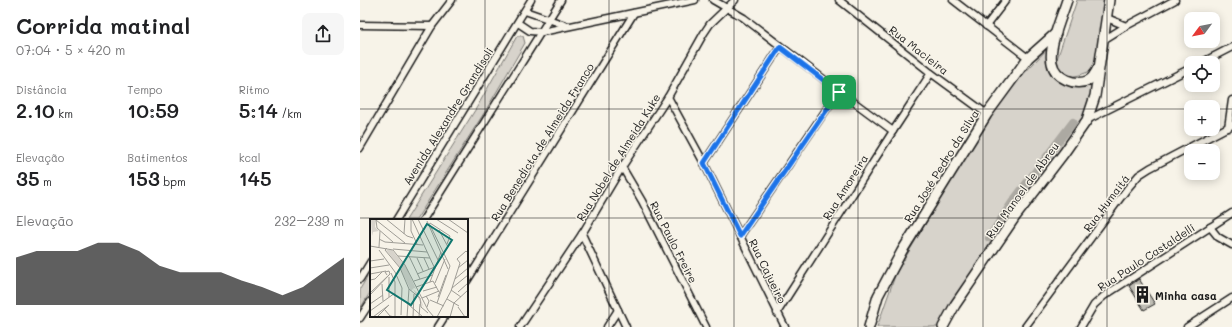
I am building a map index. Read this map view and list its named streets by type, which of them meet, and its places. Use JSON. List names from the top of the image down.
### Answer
{
  "streets": {
    "main road": ["Rua José Pedro da Silva", "Rua Manoel de Abreu"],
    "street": [
      "Rua Macieira",
      "Avenida Alexandre Grandisoli",
      "Rua Benedicta de Almeida Franco",
      "Rua Nobel de Almeida Kuke",
      "Rua Amoreira",
      "Rua Humaitá",
      "Rua Paulo Freire",
      "Rua Paulo Castaldelli",
      "Rua Cajueiro"
    ]
  },
  "crossings": [
    ["Rua Macieira", "Rua José Pedro da Silva"],
    ["Rua Macieira", "Rua Amoreira"],
    ["Rua Nobel de Almeida Kuke", "Rua Paulo Freire"],
    ["Rua Nobel de Almeida Kuke", "Rua Cajueiro"],
    ["Rua Amoreira", "Rua Cajueiro"]
  ],
  "places": {
    "building": ["Minha casa"]
  },
  "north": "bottom left",
  "page": {
    "heading": ["Corrida matinal", "07:04 · 5 × 420 m"],
    "map_buttons": ["+", "−"],
    "stats": [
      ["Distância", "2.10 km"],
      ["Tempo", "10:59"],
      ["Ritmo", "5:14 /km"],
      ["Elevação", "35 m"],
      ["Batimentos", "153 bpm"],
      ["kcal", "145"]
    ],
    "chart": ["Elevação", "232–239 m"]
  }
}
